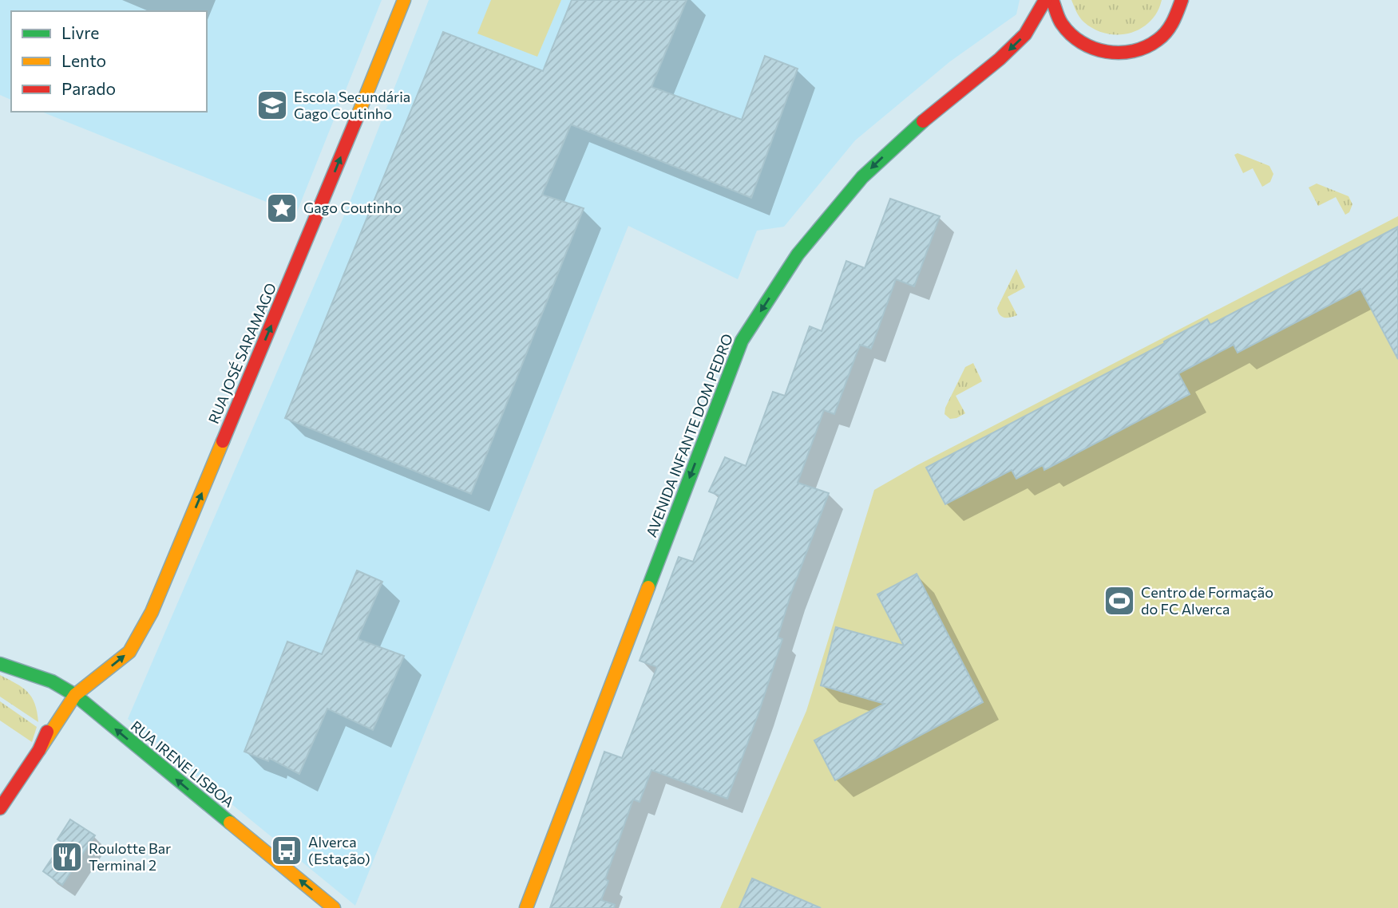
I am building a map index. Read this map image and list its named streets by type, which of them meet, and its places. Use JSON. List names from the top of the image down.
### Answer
{
  "streets": {
    "street": ["RUA JOSÉ SARAMAGO", "AVENIDA INFANTE DOM PEDRO", "RUA IRENE LISBOA"]
  },
  "crossings": [
    ["RUA JOSÉ SARAMAGO", "RUA IRENE LISBOA"]
  ],
  "one_way": ["RUA JOSÉ SARAMAGO", "AVENIDA INFANTE DOM PEDRO", "RUA IRENE LISBOA"],
  "places": {
    "school or university": ["Escola Secundária Gago Coutinho"],
    "place": ["Gago Coutinho"],
    "sports": ["Centro de Formação do FC Alverca"],
    "bus stop": ["Alverca (Estação)"],
    "restaurant": ["Roulotte Bar Terminal 2"]
  },
  "legend": ["Livre", "Lento", "Parado"]
}
